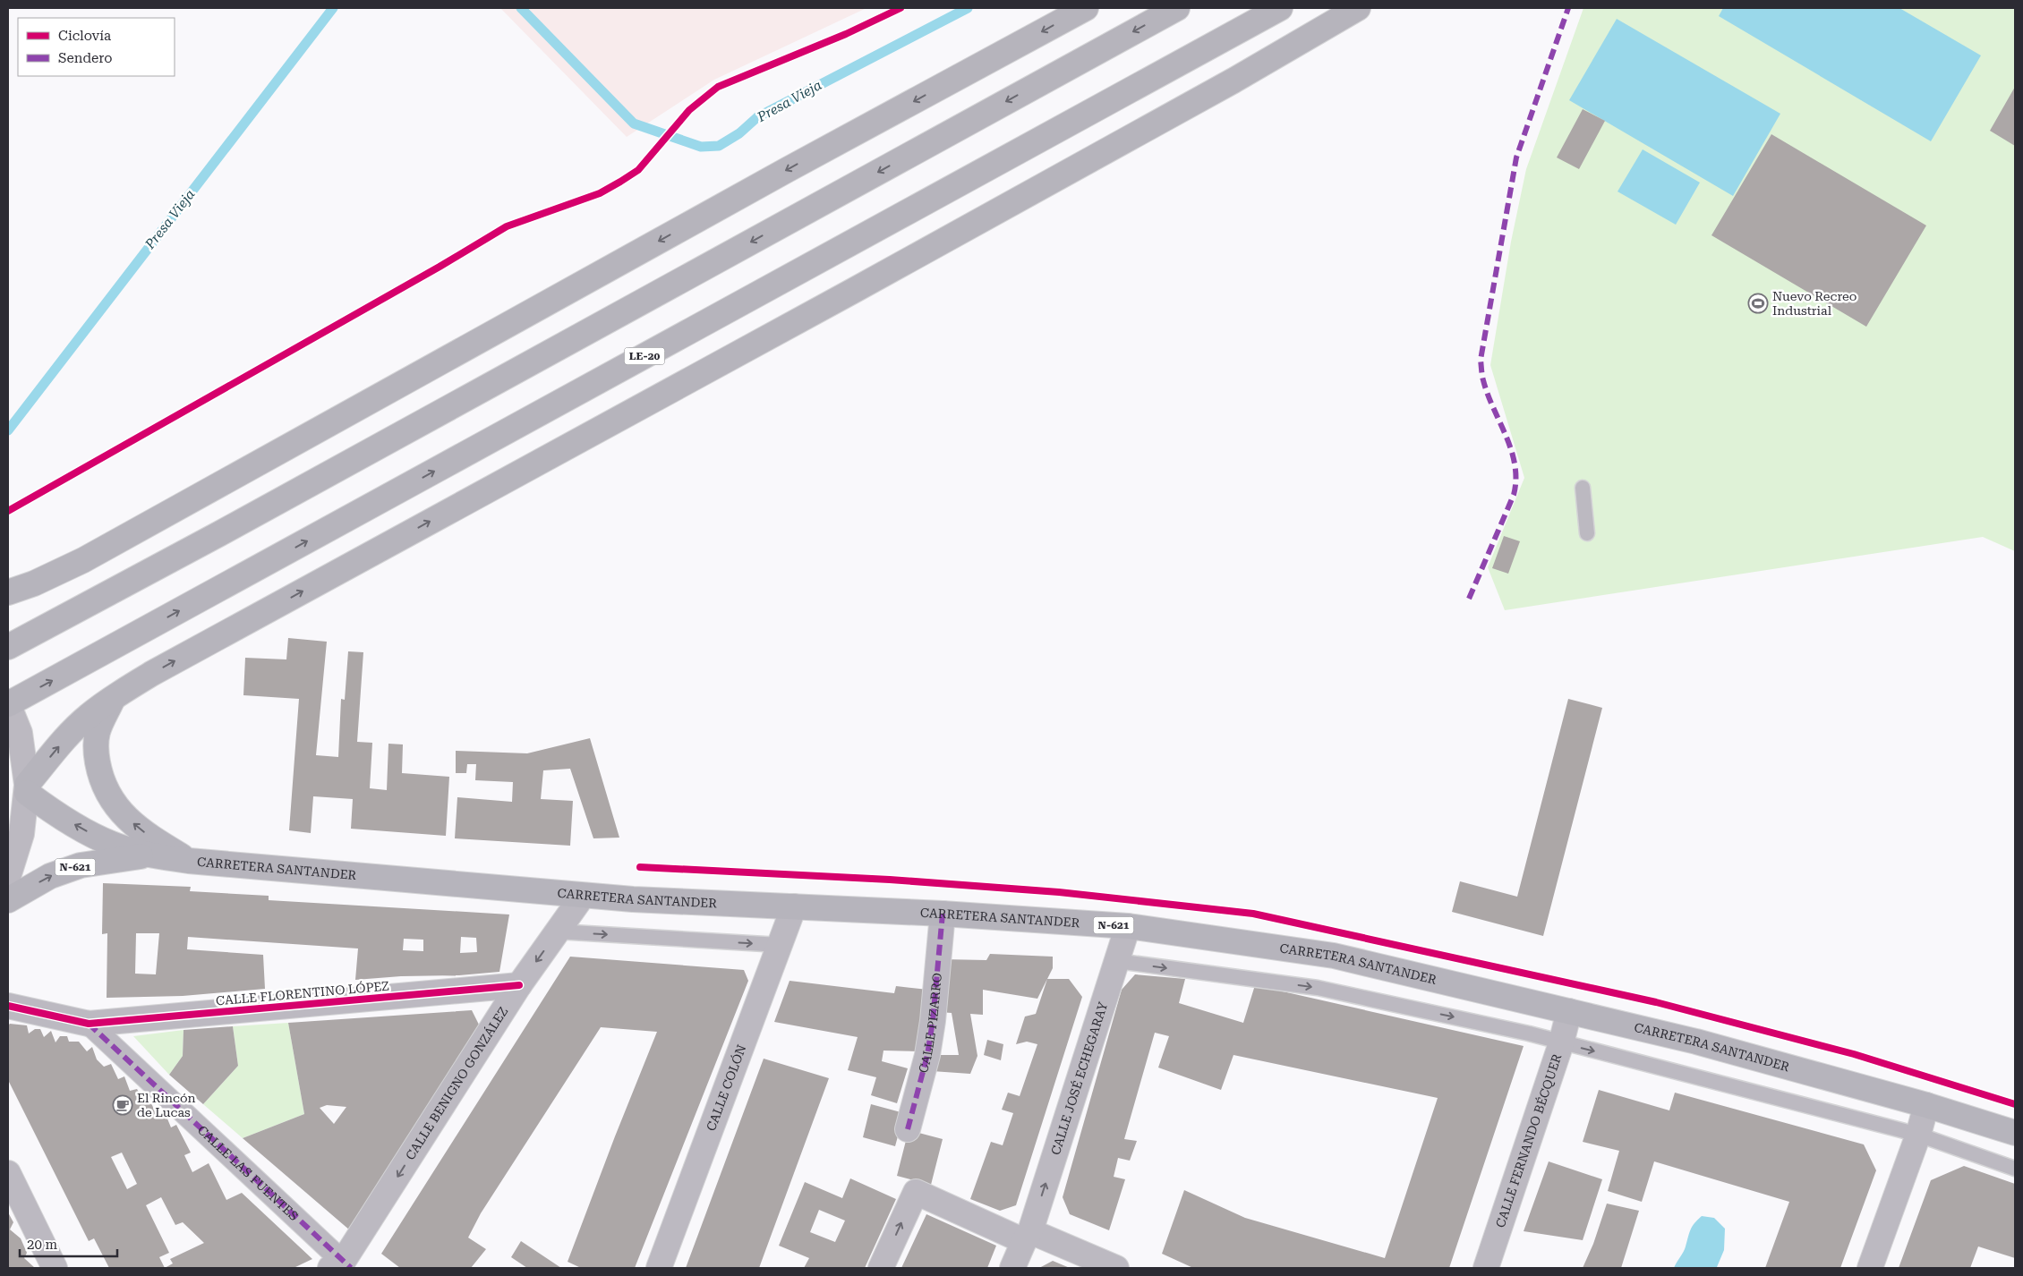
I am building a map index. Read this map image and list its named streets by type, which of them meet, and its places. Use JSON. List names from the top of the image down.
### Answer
{
  "streets": {
    "highway": ["LE-20", "N-621", "CARRETERA SANTANDER"],
    "street": [
      "CALLE FLORENTINO LÓPEZ",
      "CALLE PIZARRO",
      "CALLE JOSÉ ECHEGARAY",
      "CALLE BENIGNO GONZÁLEZ",
      "CALLE COLÓN",
      "CALLE FERNANDO BÉCQUER",
      "CALLE LAS FUENTES"
    ]
  },
  "crossings": [
    ["N-621", "CARRETERA SANTANDER"],
    ["CARRETERA SANTANDER", "CALLE PIZARRO"],
    ["CARRETERA SANTANDER", "CALLE JOSÉ ECHEGARAY"],
    ["CARRETERA SANTANDER", "CALLE BENIGNO GONZÁLEZ"],
    ["CARRETERA SANTANDER", "CALLE COLÓN"],
    ["CARRETERA SANTANDER", "CALLE FERNANDO BÉCQUER"],
    ["CALLE FLORENTINO LÓPEZ", "CALLE BENIGNO GONZÁLEZ"],
    ["CALLE FLORENTINO LÓPEZ", "CALLE LAS FUENTES"],
    ["CALLE BENIGNO GONZÁLEZ", "CALLE LAS FUENTES"]
  ],
  "one_way": ["CALLE JOSÉ ECHEGARAY", "CALLE BENIGNO GONZÁLEZ"],
  "water": ["Presa Vieja"],
  "places": {
    "sports": ["Nuevo Recreo Industrial"],
    "cafe": ["El Rincón de Lucas"]
  },
  "legend": ["Ciclovía", "Sendero"],
  "scale_bar": "20 m"
}
